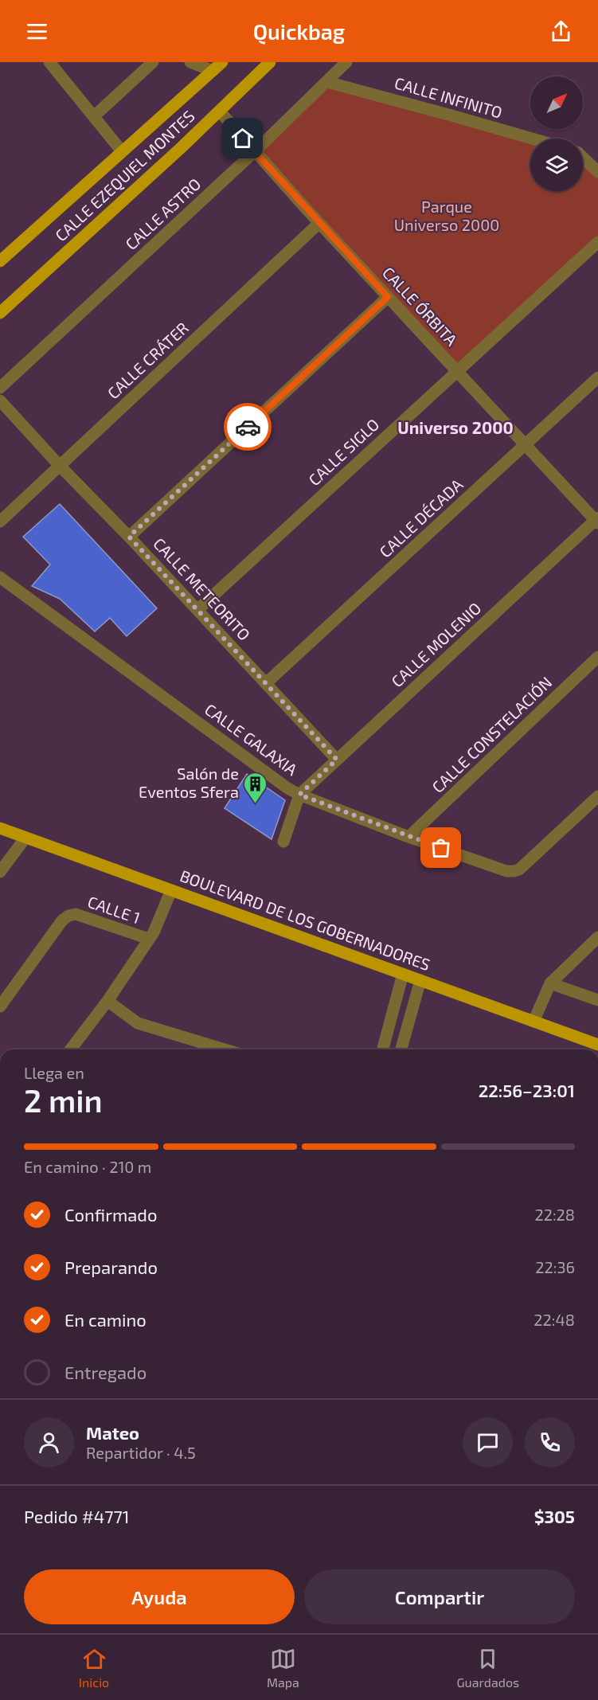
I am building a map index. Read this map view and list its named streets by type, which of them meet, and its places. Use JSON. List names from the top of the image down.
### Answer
{
  "streets": {
    "main road": ["CALLE EZEQUIEL MONTES", "BOULEVARD DE LOS GOBERNADORES"],
    "street": [
      "CALLE INFINITO",
      "CALLE ASTRO",
      "CALLE ÓRBITA",
      "CALLE CRÁTER",
      "CALLE SIGLO",
      "CALLE DÉCADA",
      "CALLE METEORITO",
      "CALLE MOLENIO",
      "CALLE CONSTELACIÓN",
      "CALLE GALAXIA",
      "CALLE 1"
    ]
  },
  "crossings": [
    ["CALLE INFINITO", "CALLE ASTRO"],
    ["CALLE EZEQUIEL MONTES", "CALLE ÓRBITA"],
    ["CALLE ASTRO", "CALLE ÓRBITA"],
    ["CALLE ÓRBITA", "CALLE CRÁTER"],
    ["CALLE ÓRBITA", "CALLE SIGLO"],
    ["CALLE ÓRBITA", "CALLE DÉCADA"],
    ["CALLE ÓRBITA", "CALLE MOLENIO"],
    ["CALLE CRÁTER", "CALLE METEORITO"],
    ["CALLE SIGLO", "CALLE METEORITO"],
    ["CALLE DÉCADA", "CALLE METEORITO"],
    ["CALLE METEORITO", "CALLE MOLENIO"],
    ["CALLE MOLENIO", "CALLE GALAXIA"],
    ["CALLE CONSTELACIÓN", "CALLE GALAXIA"]
  ],
  "districts": ["Universo 2000"],
  "parks": ["Parque Universo 2000"],
  "places": {
    "building": ["Salón de Eventos Sfera"]
  },
  "north": "top right",
  "page": {
    "header": "Quickbag",
    "heading": ["2 min", "Llega en", "22:56–23:01"],
    "panel": [
      "Mateo",
      "Repartidor · 4.5",
      "Pedido #4771",
      "$305"
    ],
    "bar": "En camino · 210 m",
    "list": [
      ["Confirmado", "22:28"],
      ["Preparando", "22:36"],
      ["En camino", "22:48"],
      "Entregado"
    ],
    "buttons": ["Ayuda", "Compartir"],
    "tabs": ["Inicio", "Mapa", "Guardados"]
  }
}
